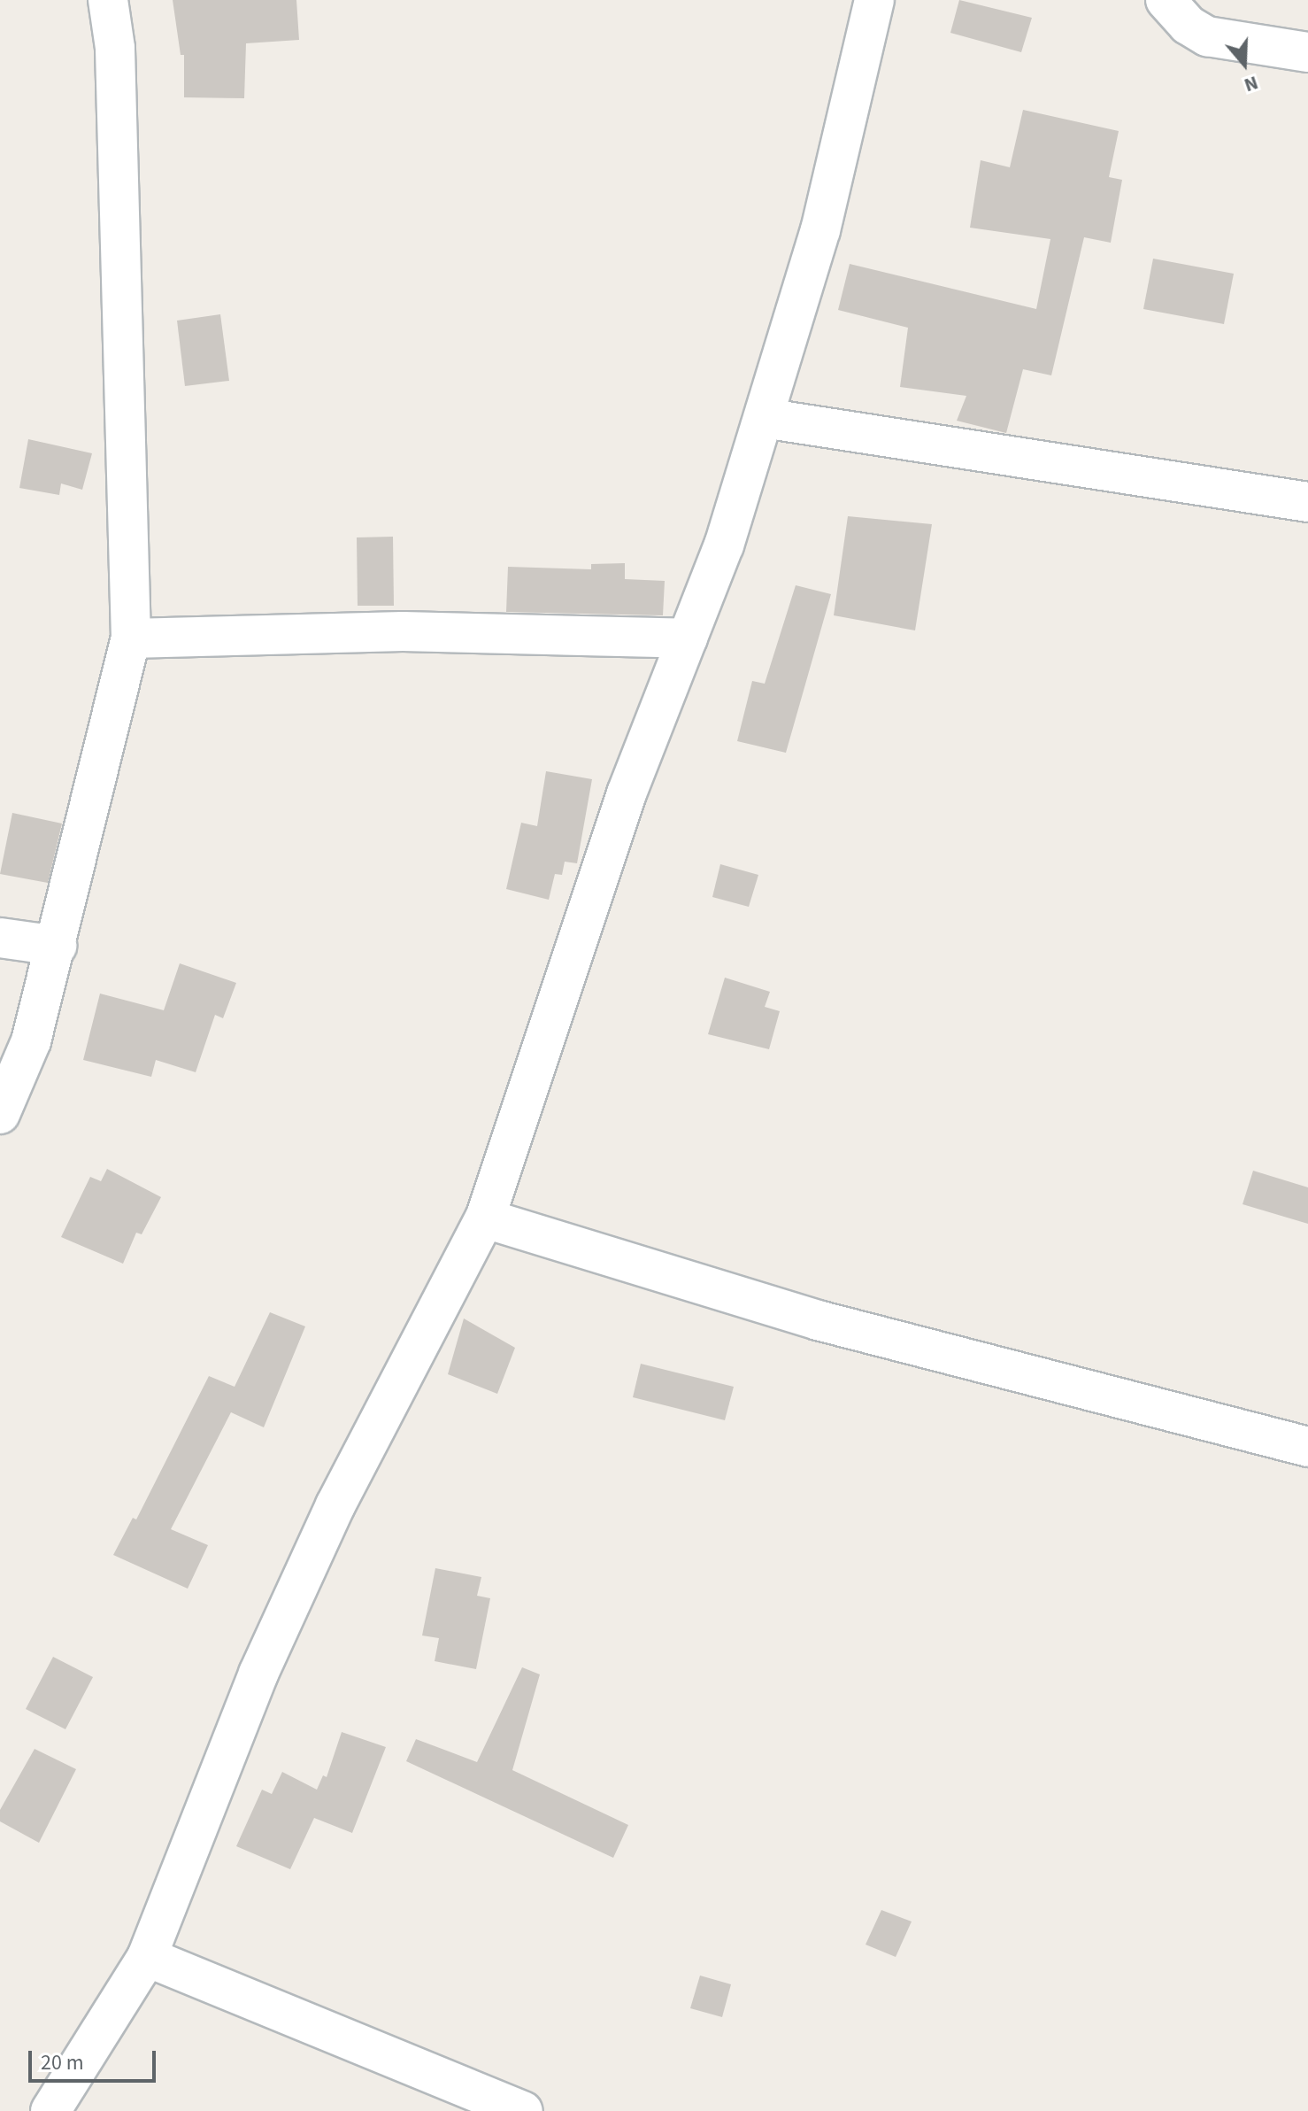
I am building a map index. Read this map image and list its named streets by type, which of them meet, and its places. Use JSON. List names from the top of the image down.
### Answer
{
  "scale_bar": "20 m",
  "north": "bottom"
}
